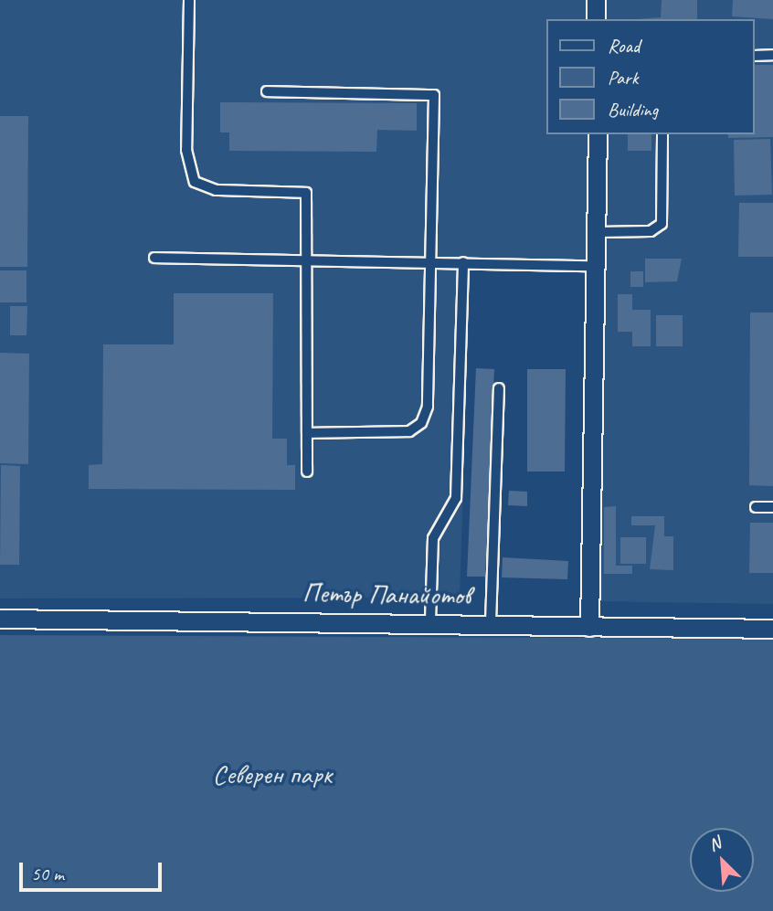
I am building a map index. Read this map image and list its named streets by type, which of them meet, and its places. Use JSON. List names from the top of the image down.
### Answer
{
  "streets": {
    "street": ["Петър Панайотов"]
  },
  "parks": ["Северен парк"],
  "legend": ["Road", "Park", "Building"],
  "scale_bar": "50 m",
  "north": "top left"
}
